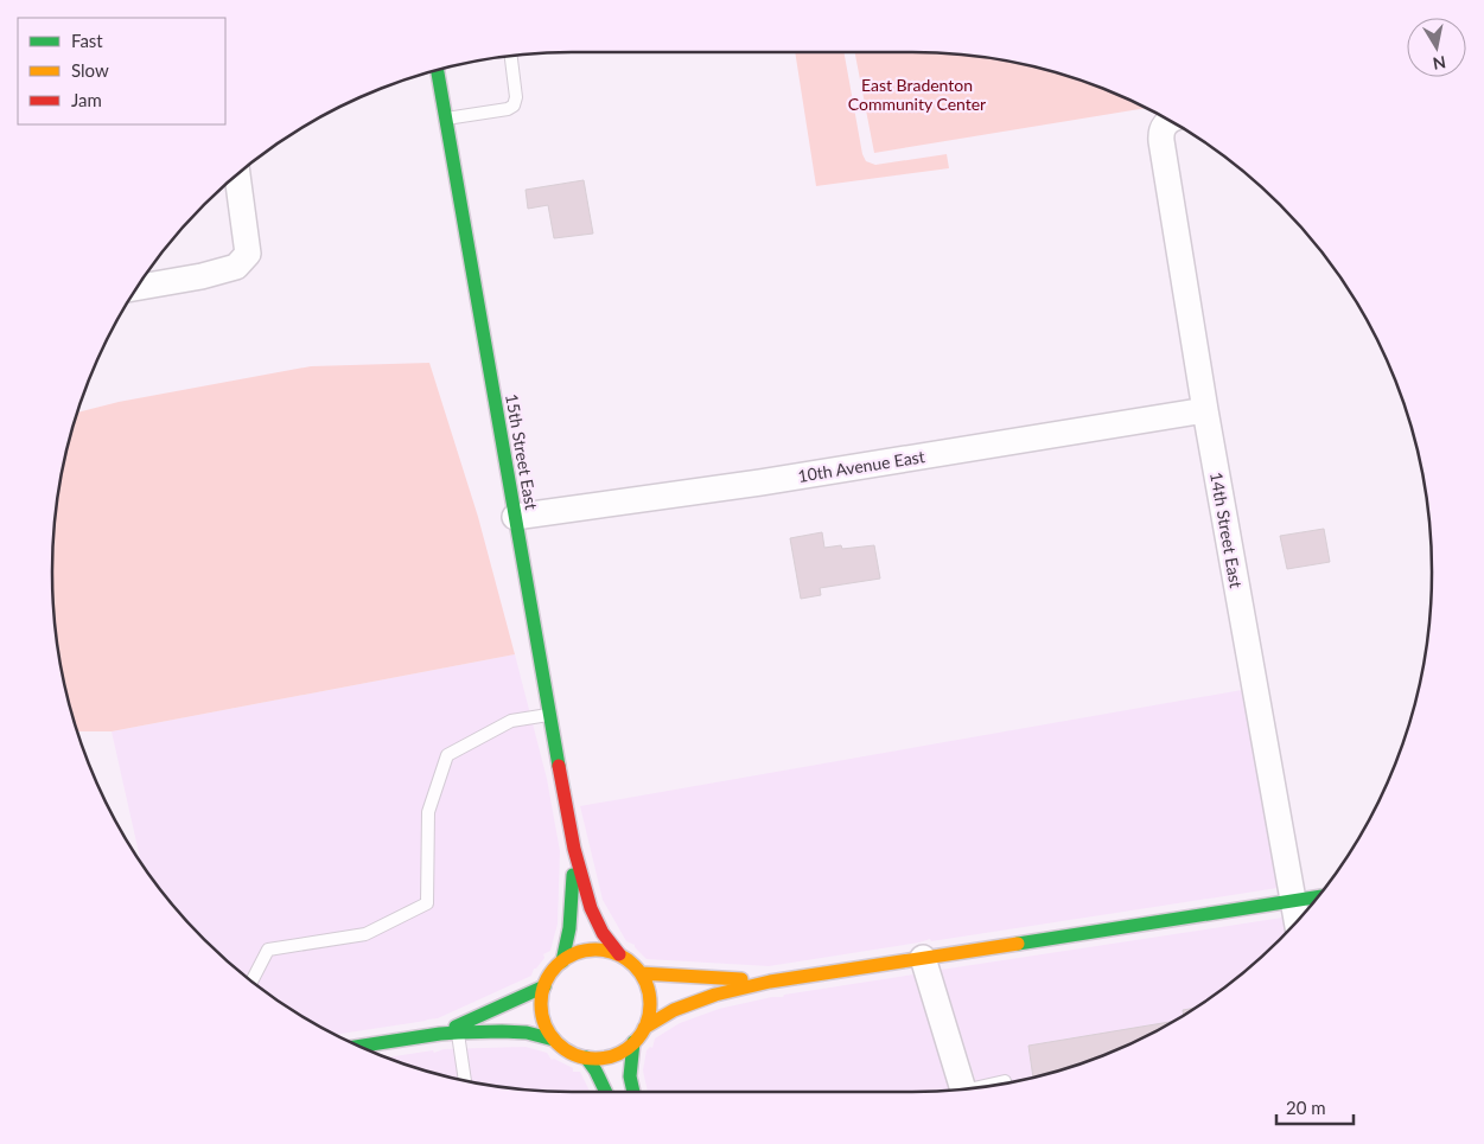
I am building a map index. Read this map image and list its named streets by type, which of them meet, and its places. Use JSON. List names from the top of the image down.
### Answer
{
  "streets": {
    "main road": ["15th Street East"],
    "street": ["10th Avenue East", "14th Street East"]
  },
  "crossings": [
    ["15th Street East", "10th Avenue East"],
    ["10th Avenue East", "14th Street East"]
  ],
  "parks": ["East Bradenton Community Center"],
  "legend": ["Fast", "Slow", "Jam"],
  "scale_bar": "20 m",
  "north": "bottom"
}
